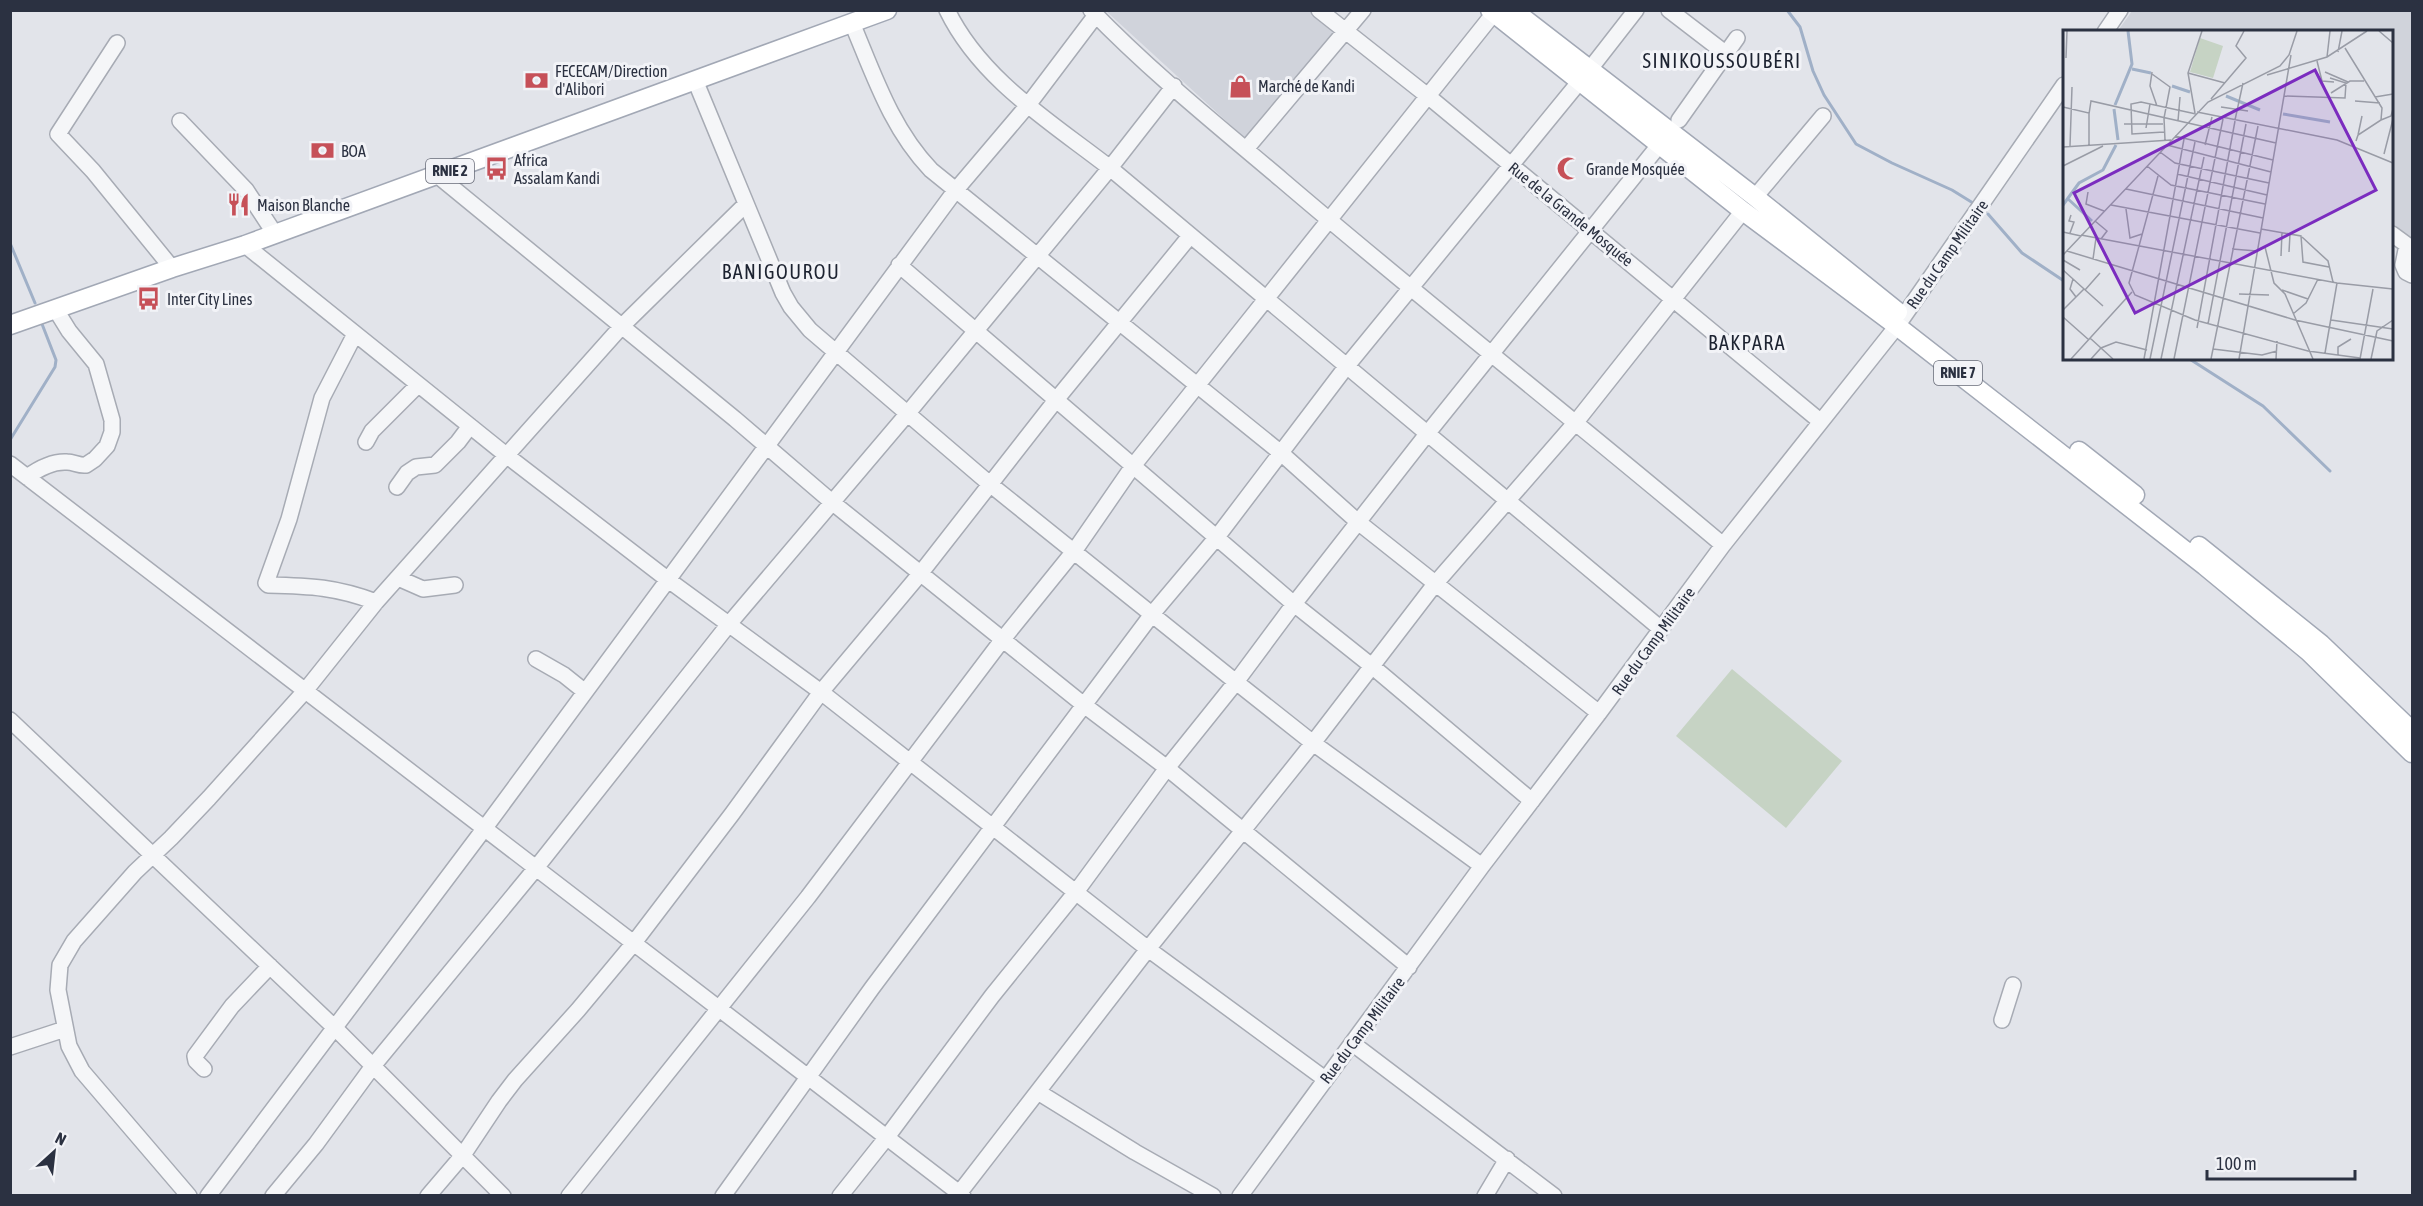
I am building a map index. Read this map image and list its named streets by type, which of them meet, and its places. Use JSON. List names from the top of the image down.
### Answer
{
  "streets": {
    "main road": ["RNIE 2", "RNIE 7"],
    "street": ["Rue de la Grande Mosquée", "Rue du Camp Militaire"]
  },
  "crossings": [
    ["Rue de la Grande Mosquée", "Rue du Camp Militaire"],
    ["Rue du Camp Militaire", "RNIE 7"]
  ],
  "districts": ["SINIKOUSSOUBÉRI", "BANIGOUROU", "BAKPARA"],
  "places": {
    "bank": ["FECECAM/Direction d'Alibori", "BOA"],
    "shop": ["Marché de Kandi"],
    "bus stop": ["Africa Assalam Kandi", "Inter City Lines"],
    "mosque": ["Grande Mosquée"],
    "restaurant": ["Maison Blanche"]
  },
  "scale_bar": "100 m",
  "north": "top right"
}
